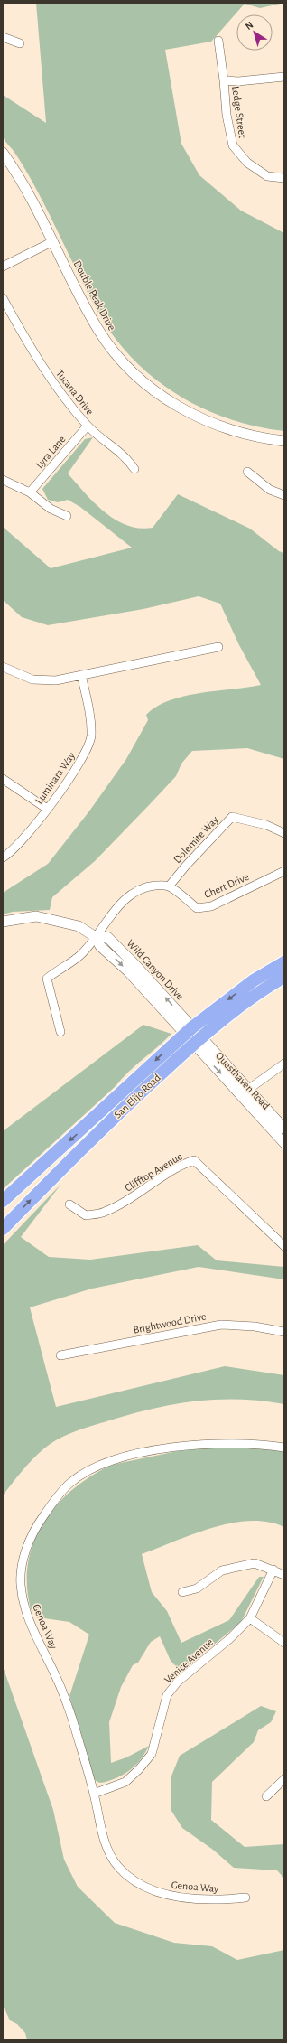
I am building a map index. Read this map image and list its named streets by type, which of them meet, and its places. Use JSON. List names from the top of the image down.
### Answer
{
  "streets": {
    "main road": ["San Elijo Road"],
    "street": [
      "Ledge Street",
      "Double Peak Drive",
      "Tucana Drive",
      "Lyra Lane",
      "Luminara Way",
      "Dolemite Way",
      "Chert Drive",
      "Wild Canyon Drive",
      "Questhaven Road",
      "Clifftop Avenue",
      "Brightwood Drive",
      "Genoa Way",
      "Venice Avenue"
    ]
  },
  "crossings": [
    ["Tucana Drive", "Lyra Lane"],
    ["Dolemite Way", "Chert Drive"],
    ["Wild Canyon Drive", "Questhaven Road"],
    ["Wild Canyon Drive", "San Elijo Road"],
    ["Questhaven Road", "San Elijo Road"],
    ["Genoa Way", "Venice Avenue"]
  ],
  "north": "top left"
}
